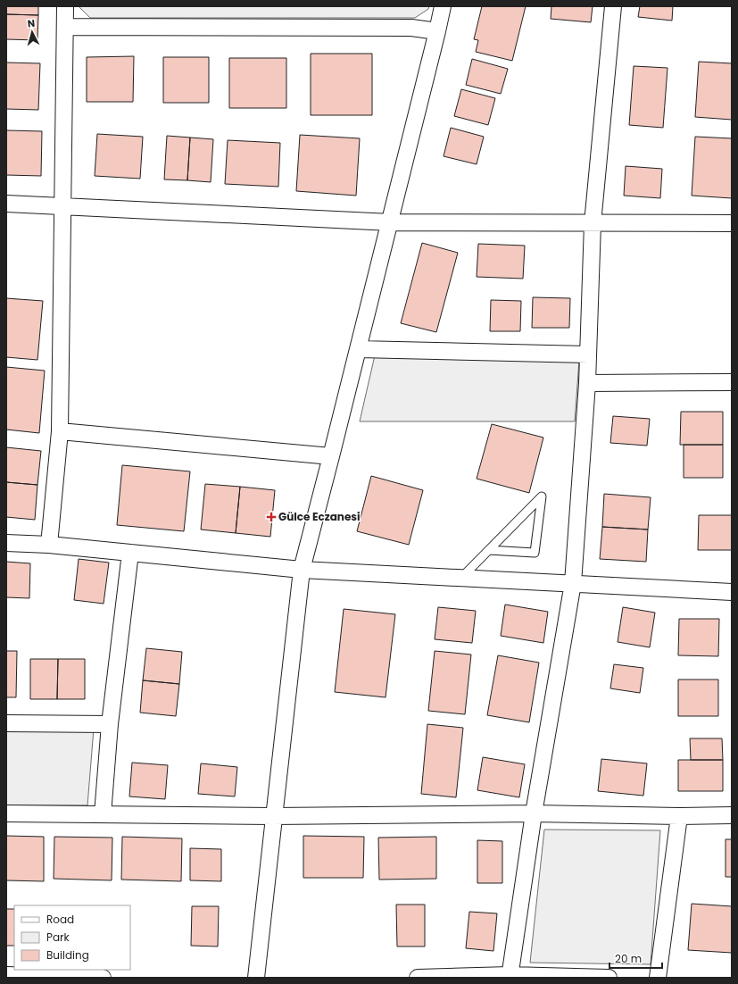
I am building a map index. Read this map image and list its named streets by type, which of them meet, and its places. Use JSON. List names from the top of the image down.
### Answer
{
  "places": {
    "health": ["Gülce Eczanesi"]
  },
  "legend": ["Road", "Park", "Building"],
  "scale_bar": "20 m",
  "north": "top"
}
